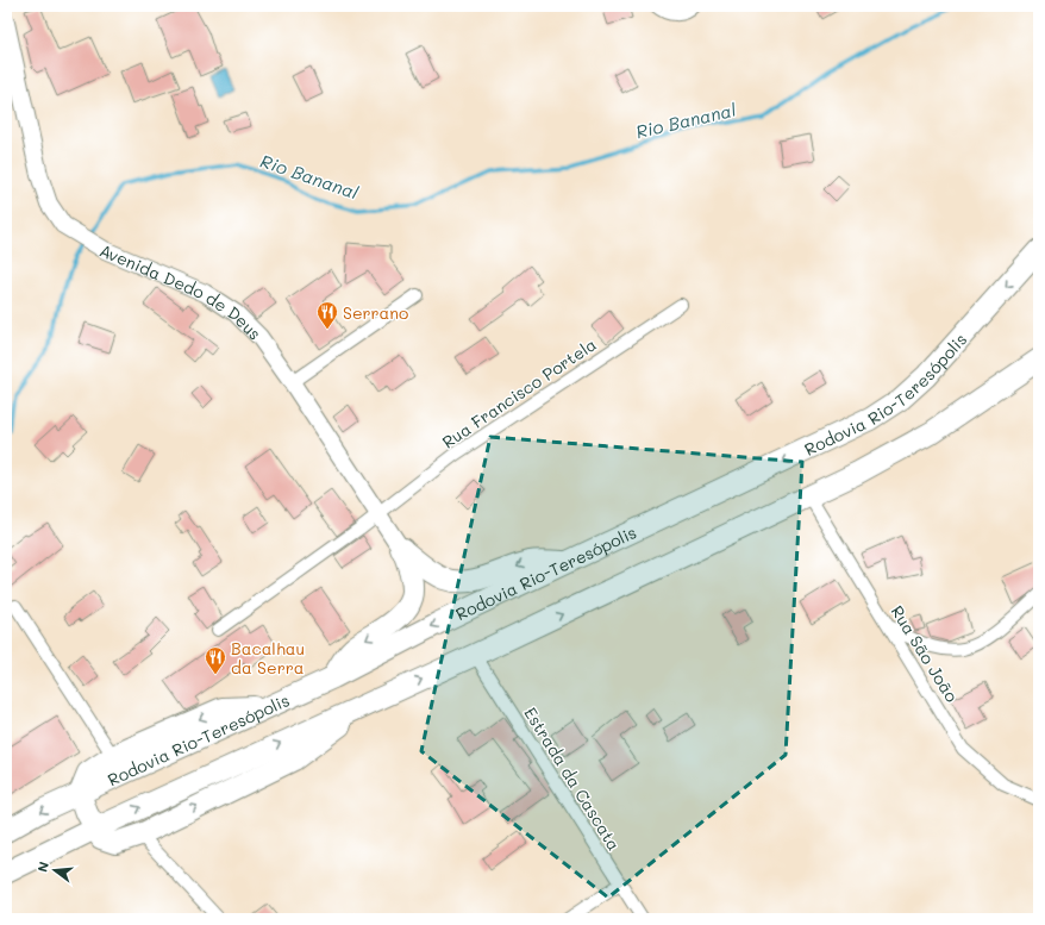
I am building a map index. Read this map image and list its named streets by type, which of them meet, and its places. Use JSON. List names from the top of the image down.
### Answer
{
  "streets": {
    "highway": ["Rodovia Rio-Teresópolis"],
    "main road": ["Avenida Dedo de Deus"],
    "street": ["Rua Francisco Portela", "Rua São João", "Estrada da Cascata"]
  },
  "crossings": [
    ["Avenida Dedo de Deus", "Rua Francisco Portela"]
  ],
  "water": ["Rio Bananal"],
  "places": {
    "restaurant": ["Serrano", "Bacalhau da Serra"]
  },
  "north": "left"
}
